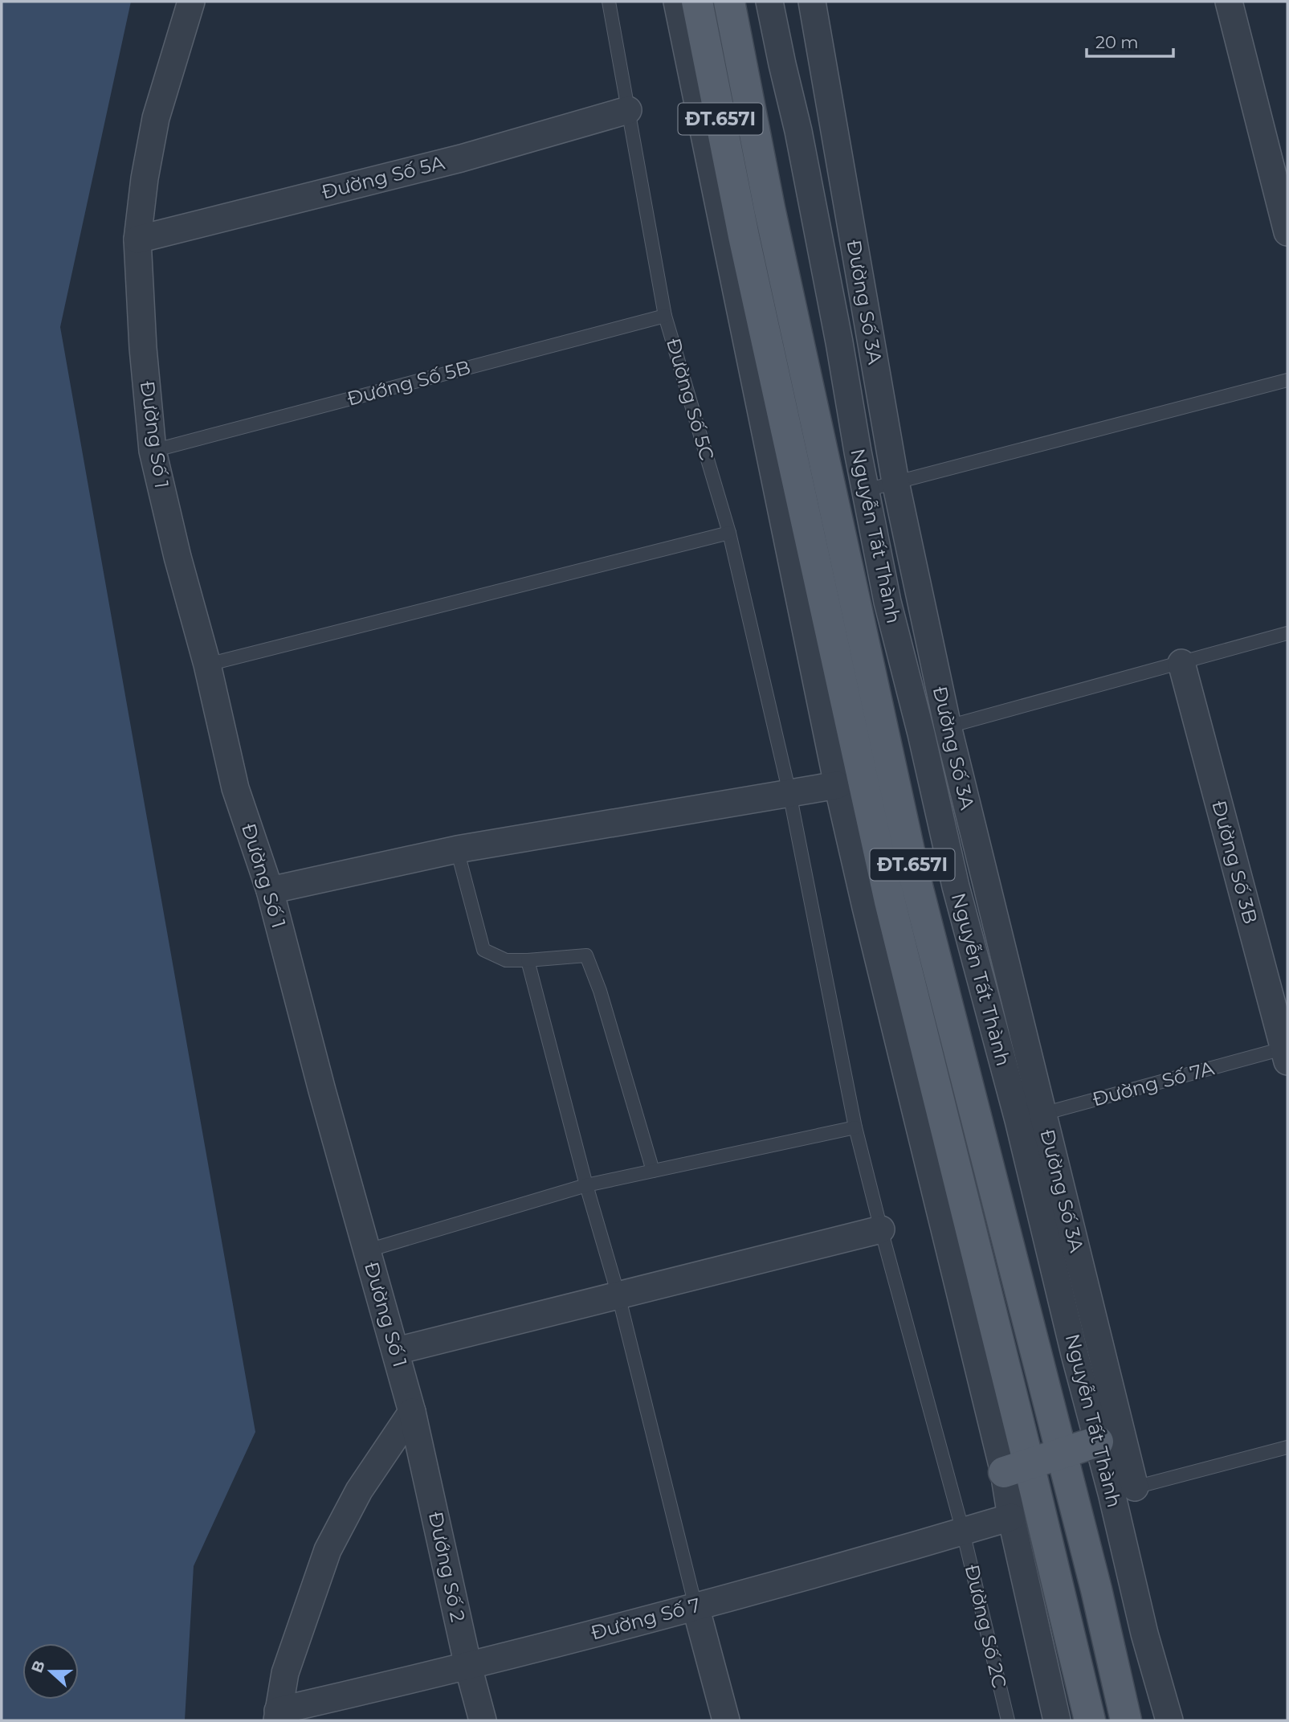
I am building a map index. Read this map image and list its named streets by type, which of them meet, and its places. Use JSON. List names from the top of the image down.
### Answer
{
  "streets": {
    "main road": ["ĐT.657I", "Nguyễn Tất Thành"],
    "street": [
      "Đường Số 5A",
      "Đường Số 3A",
      "Đường Số 1",
      "Đường Số 3B",
      "Đướng Số 2",
      "Đường Số 7"
    ],
    "lane": [
      "Đướng Số 5B",
      "Đường Số 5C",
      "Đường Số 7A",
      "Đường Số 2C"
    ]
  },
  "crossings": [
    ["Đường Số 5A", "Đường Số 5C"],
    ["Đường Số 5A", "Đường Số 1"],
    ["Đường Số 3A", "Nguyễn Tất Thành"],
    ["Đường Số 3A", "Đường Số 7A"],
    ["Đướng Số 5B", "Đường Số 5C"],
    ["Đướng Số 5B", "Đường Số 1"],
    ["Đường Số 5C", "Đường Số 2C"],
    ["Đường Số 1", "Đướng Số 2"],
    ["Nguyễn Tất Thành", "Đường Số 7A"],
    ["Đường Số 3B", "Đường Số 7A"],
    ["Đướng Số 2", "Đường Số 7"],
    ["Đường Số 7", "Đường Số 2C"]
  ],
  "scale_bar": "20 m",
  "north": "left"
}
